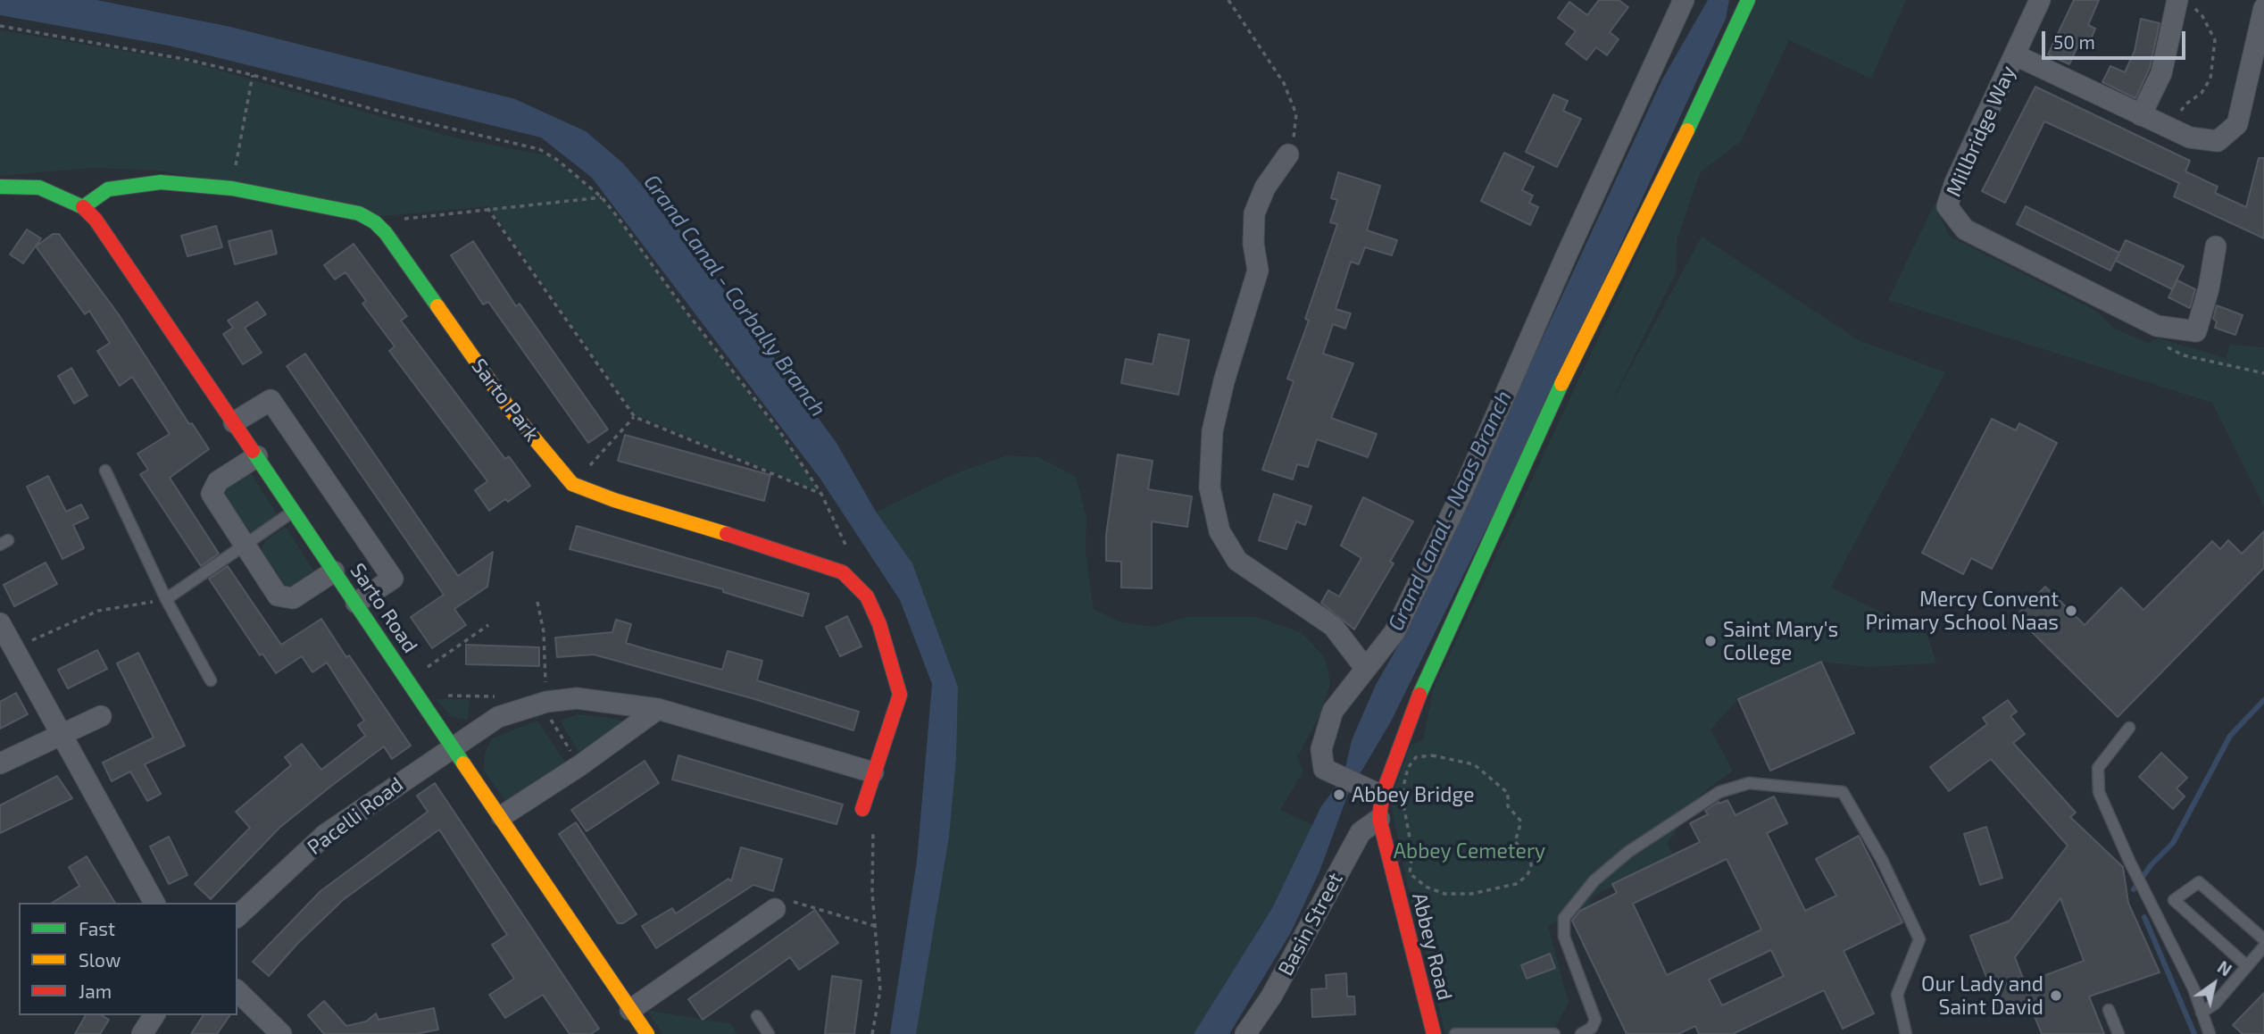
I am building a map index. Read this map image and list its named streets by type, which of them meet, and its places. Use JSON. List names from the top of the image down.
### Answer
{
  "streets": {
    "street": [
      "Millbridge Way",
      "Sarto Park",
      "Sarto Road",
      "Pacelli Road",
      "Basin Street",
      "Abbey Road"
    ]
  },
  "crossings": [
    ["Sarto Park", "Sarto Road"],
    ["Sarto Road", "Pacelli Road"],
    ["Basin Street", "Abbey Road"]
  ],
  "water": ["Grand Canal - Corbally Branch", "Grand Canal - Naas Branch"],
  "parks": ["Abbey Cemetery"],
  "places": [
    "Mercy Convent Primary School Naas",
    "Saint Mary's College",
    "Abbey Bridge",
    "Our Lady and Saint David"
  ],
  "legend": ["Fast", "Slow", "Jam"],
  "scale_bar": "50 m",
  "north": "top right"
}
